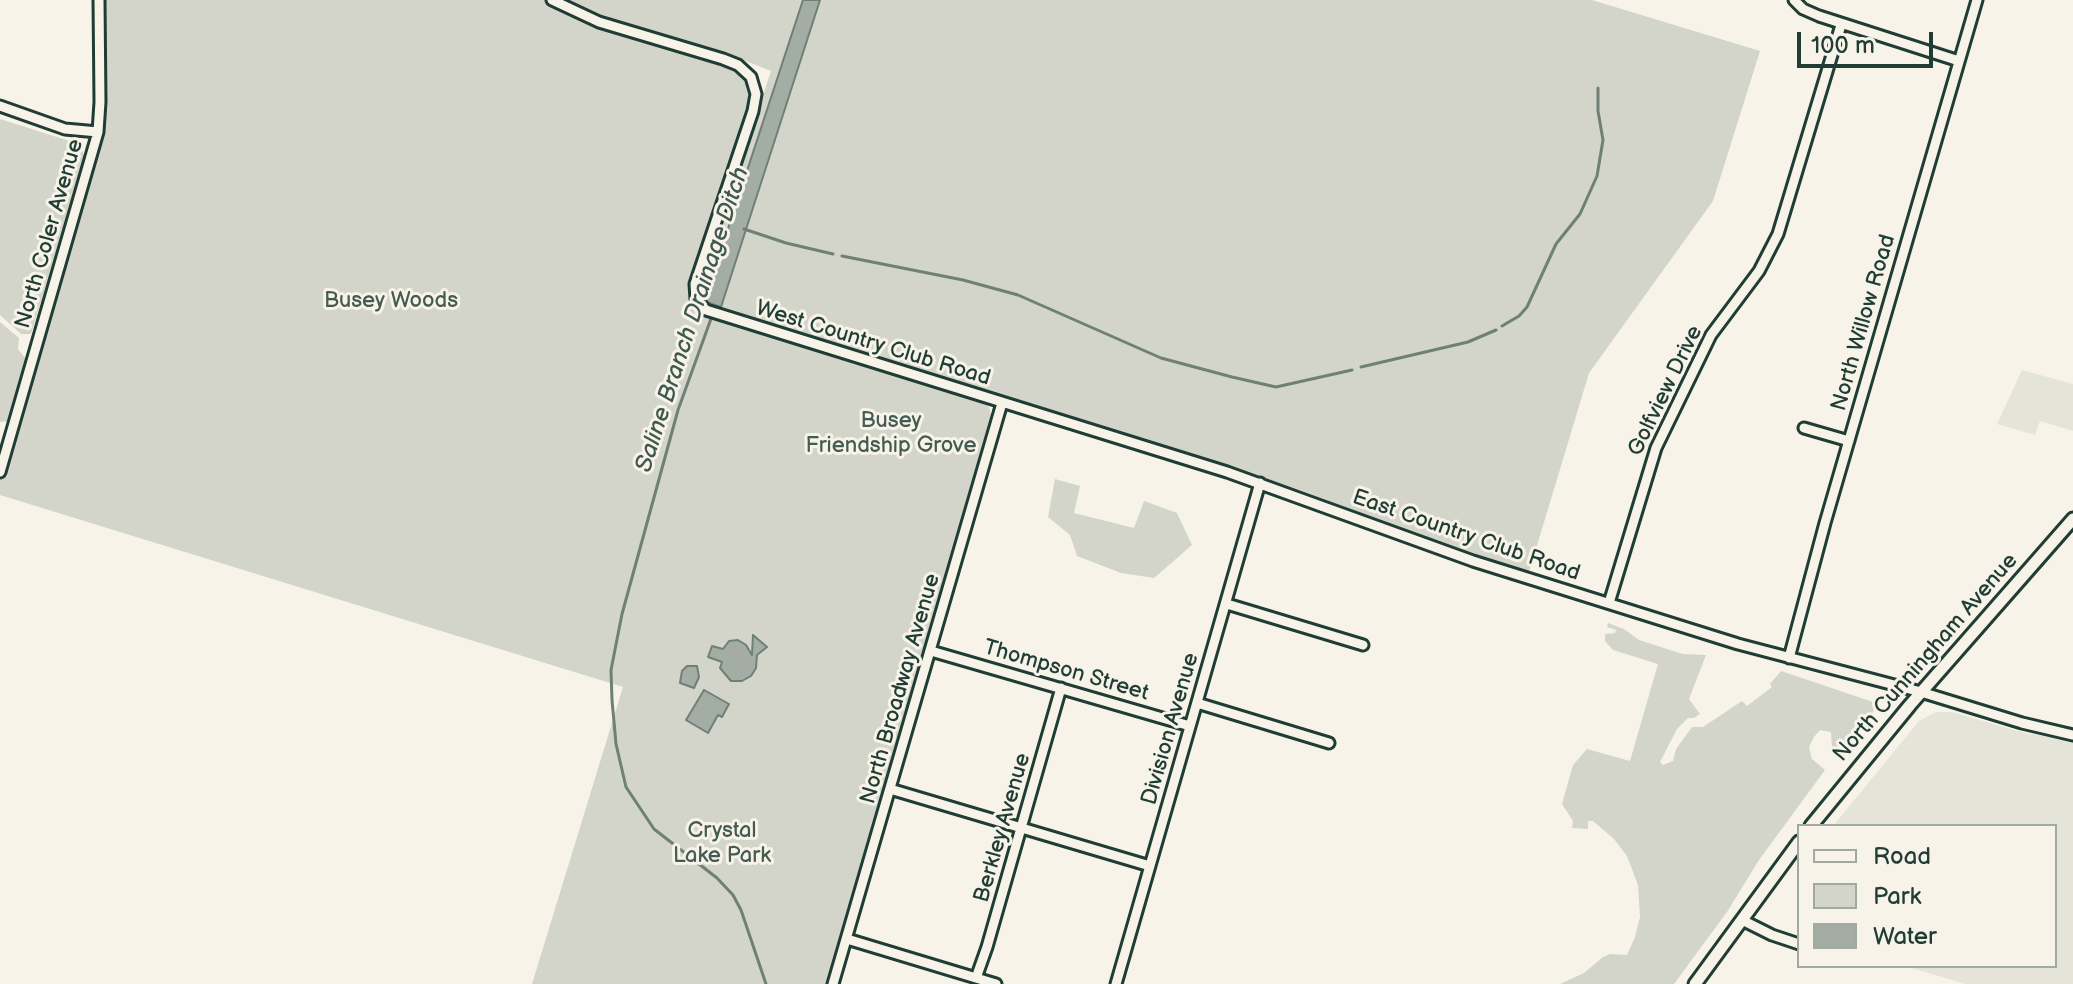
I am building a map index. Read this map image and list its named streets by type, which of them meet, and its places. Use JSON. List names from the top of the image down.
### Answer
{
  "streets": {
    "main road": ["North Cunningham Avenue"],
    "street": [
      "North Coler Avenue",
      "North Willow Road",
      "West Country Club Road",
      "Golfview Drive",
      "East Country Club Road",
      "Thompson Street",
      "North Broadway Avenue",
      "Division Avenue",
      "Berkley Avenue"
    ]
  },
  "crossings": [
    ["North Willow Road", "East Country Club Road"],
    ["West Country Club Road", "East Country Club Road"],
    ["West Country Club Road", "North Broadway Avenue"],
    ["Golfview Drive", "East Country Club Road"],
    ["East Country Club Road", "North Cunningham Avenue"],
    ["East Country Club Road", "North Broadway Avenue"],
    ["East Country Club Road", "Division Avenue"],
    ["Thompson Street", "North Broadway Avenue"],
    ["Thompson Street", "Division Avenue"],
    ["Thompson Street", "Berkley Avenue"]
  ],
  "water": ["Saline Branch Drainage Ditch"],
  "parks": ["Busey Woods", "Busey Friendship Grove", "Crystal Lake Park"],
  "legend": ["Road", "Park", "Water"],
  "scale_bar": "100 m"
}
